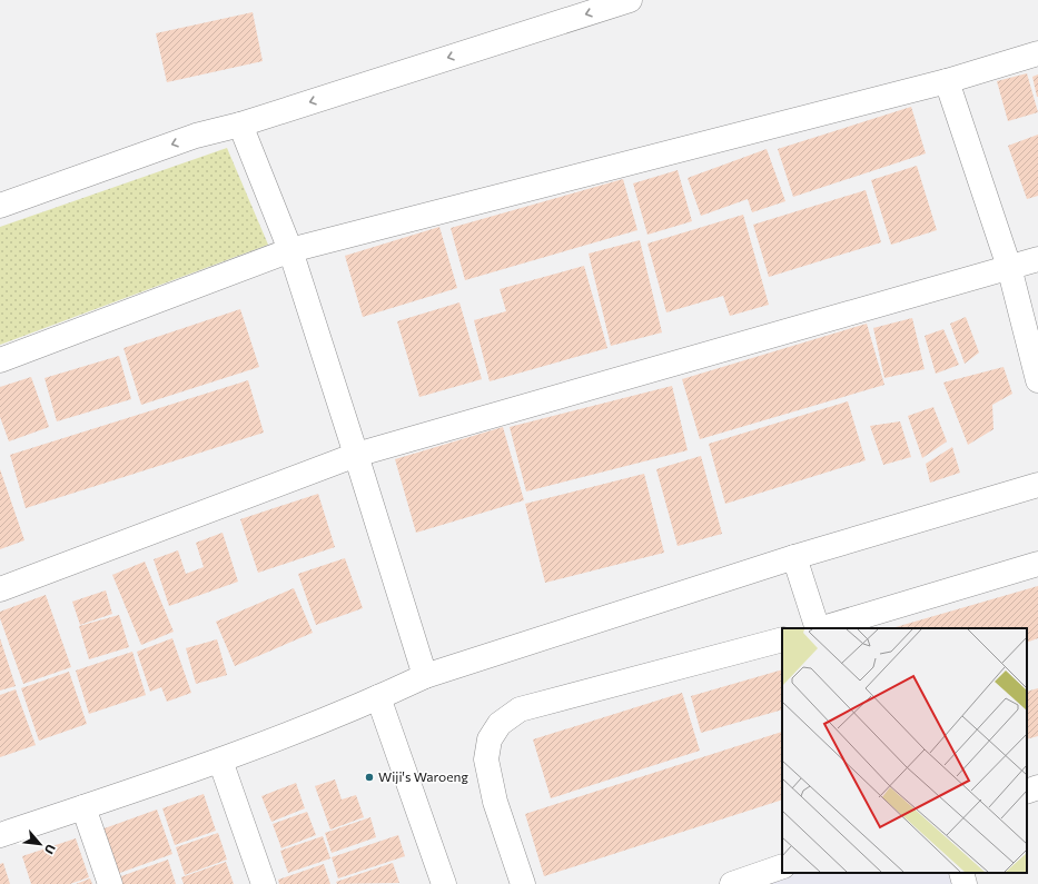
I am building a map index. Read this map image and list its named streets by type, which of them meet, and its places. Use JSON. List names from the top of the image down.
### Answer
{
  "places": ["Wiji's Waroeng"],
  "north": "bottom right"
}
